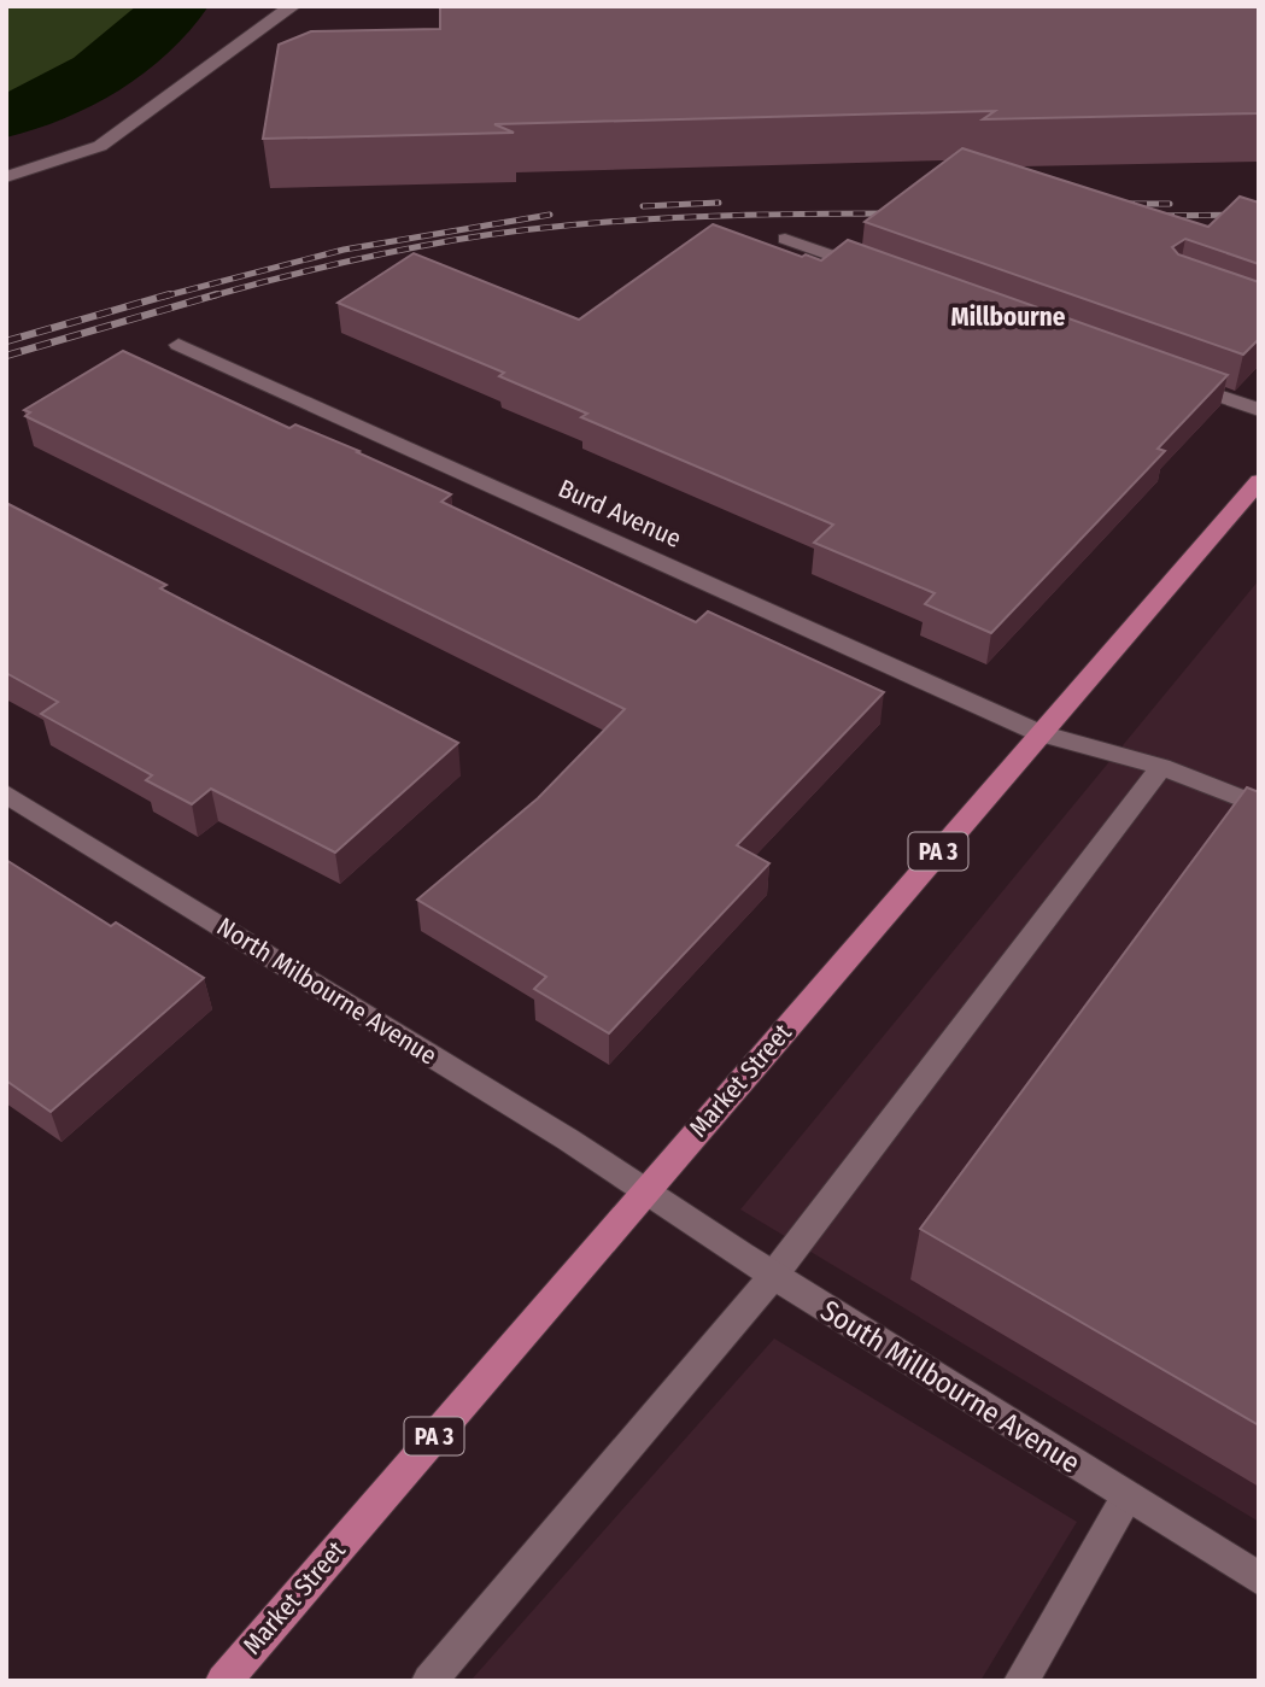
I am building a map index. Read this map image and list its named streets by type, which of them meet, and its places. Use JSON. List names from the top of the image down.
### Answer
{
  "streets": {
    "main road": ["PA 3", "Market Street"],
    "street": ["Burd Avenue", "North Milbourne Avenue", "South Millbourne Avenue"]
  },
  "crossings": [
    ["Burd Avenue", "Market Street"],
    ["North Milbourne Avenue", "Market Street"],
    ["North Milbourne Avenue", "South Millbourne Avenue"],
    ["Market Street", "South Millbourne Avenue"]
  ],
  "districts": ["Millbourne"]
}
